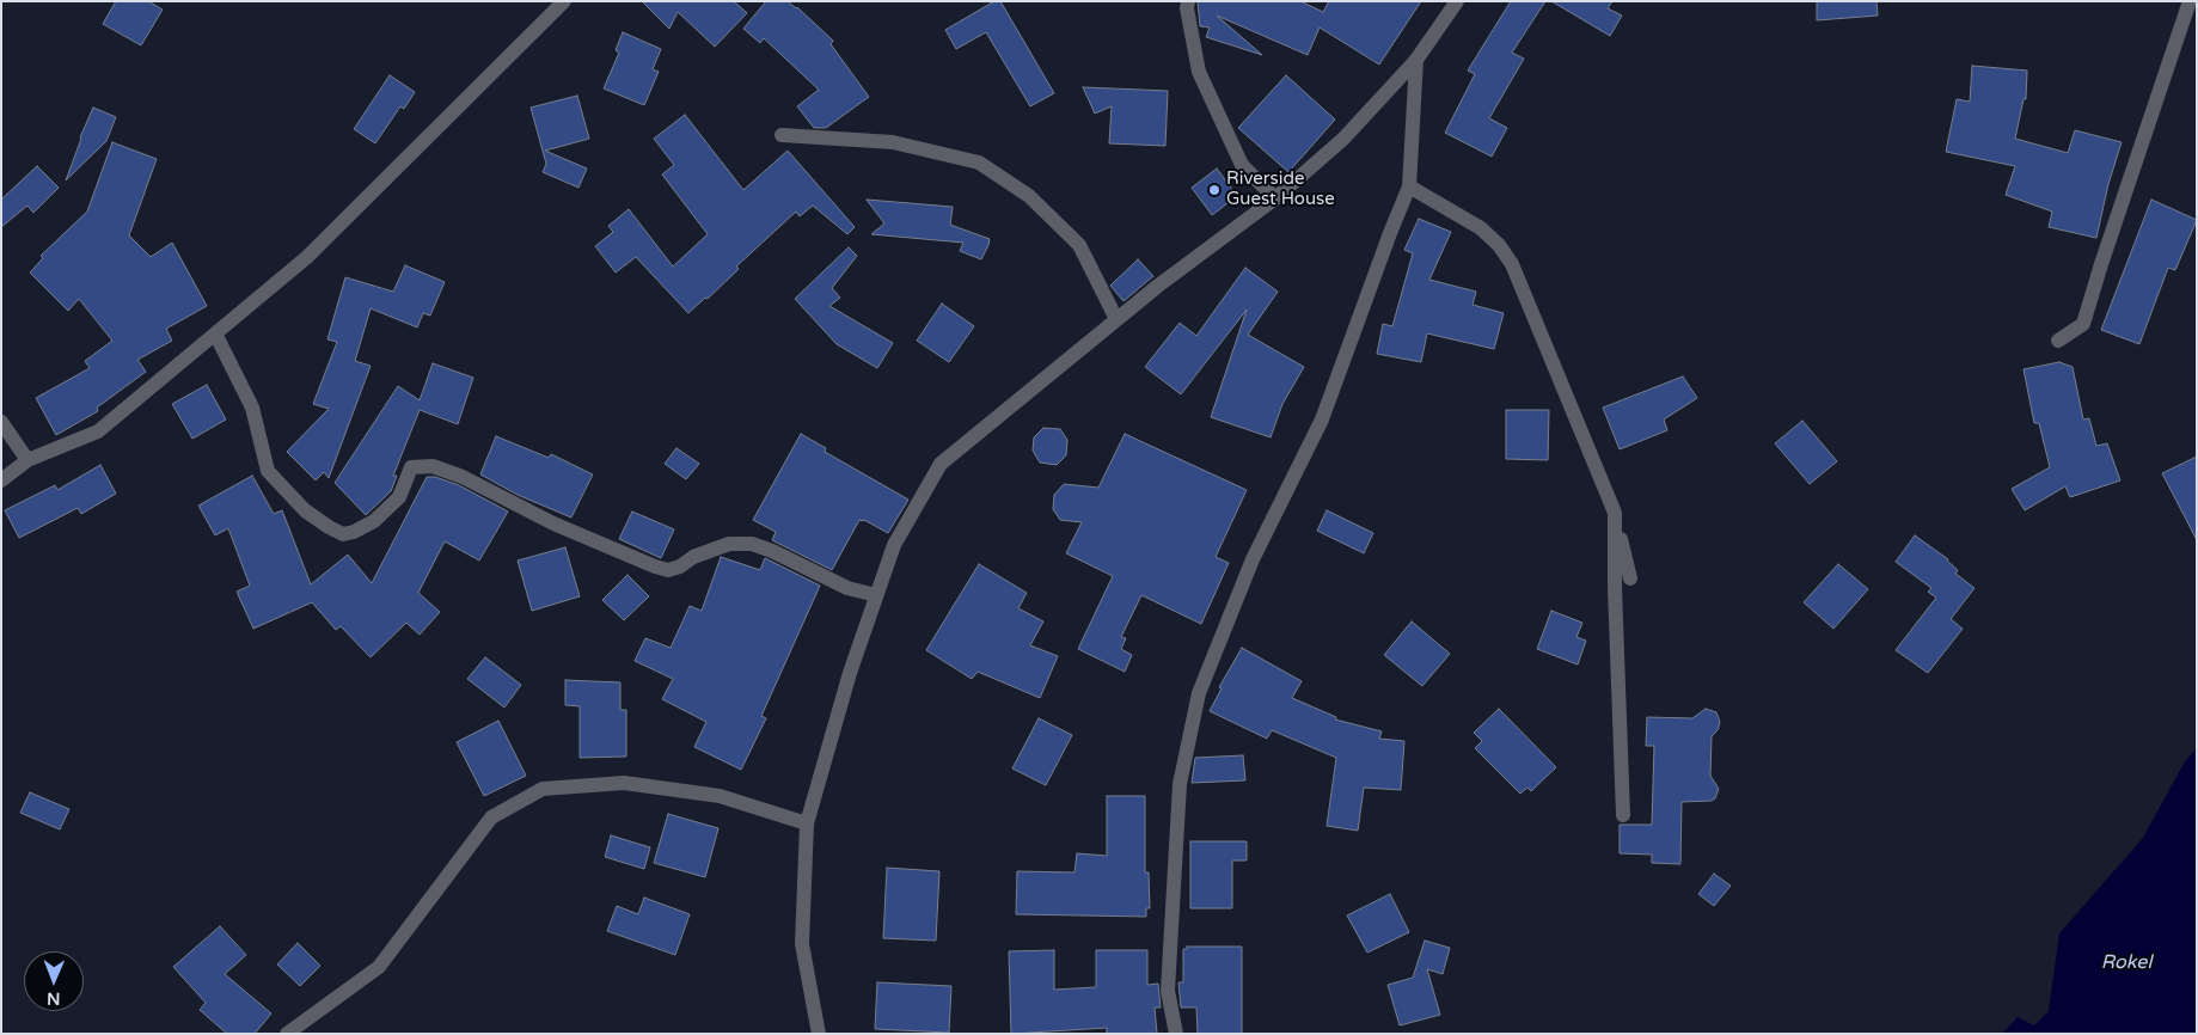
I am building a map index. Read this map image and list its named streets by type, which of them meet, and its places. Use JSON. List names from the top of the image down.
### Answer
{
  "water": ["Rokel"],
  "places": ["Riverside Guest House"],
  "north": "bottom"
}
